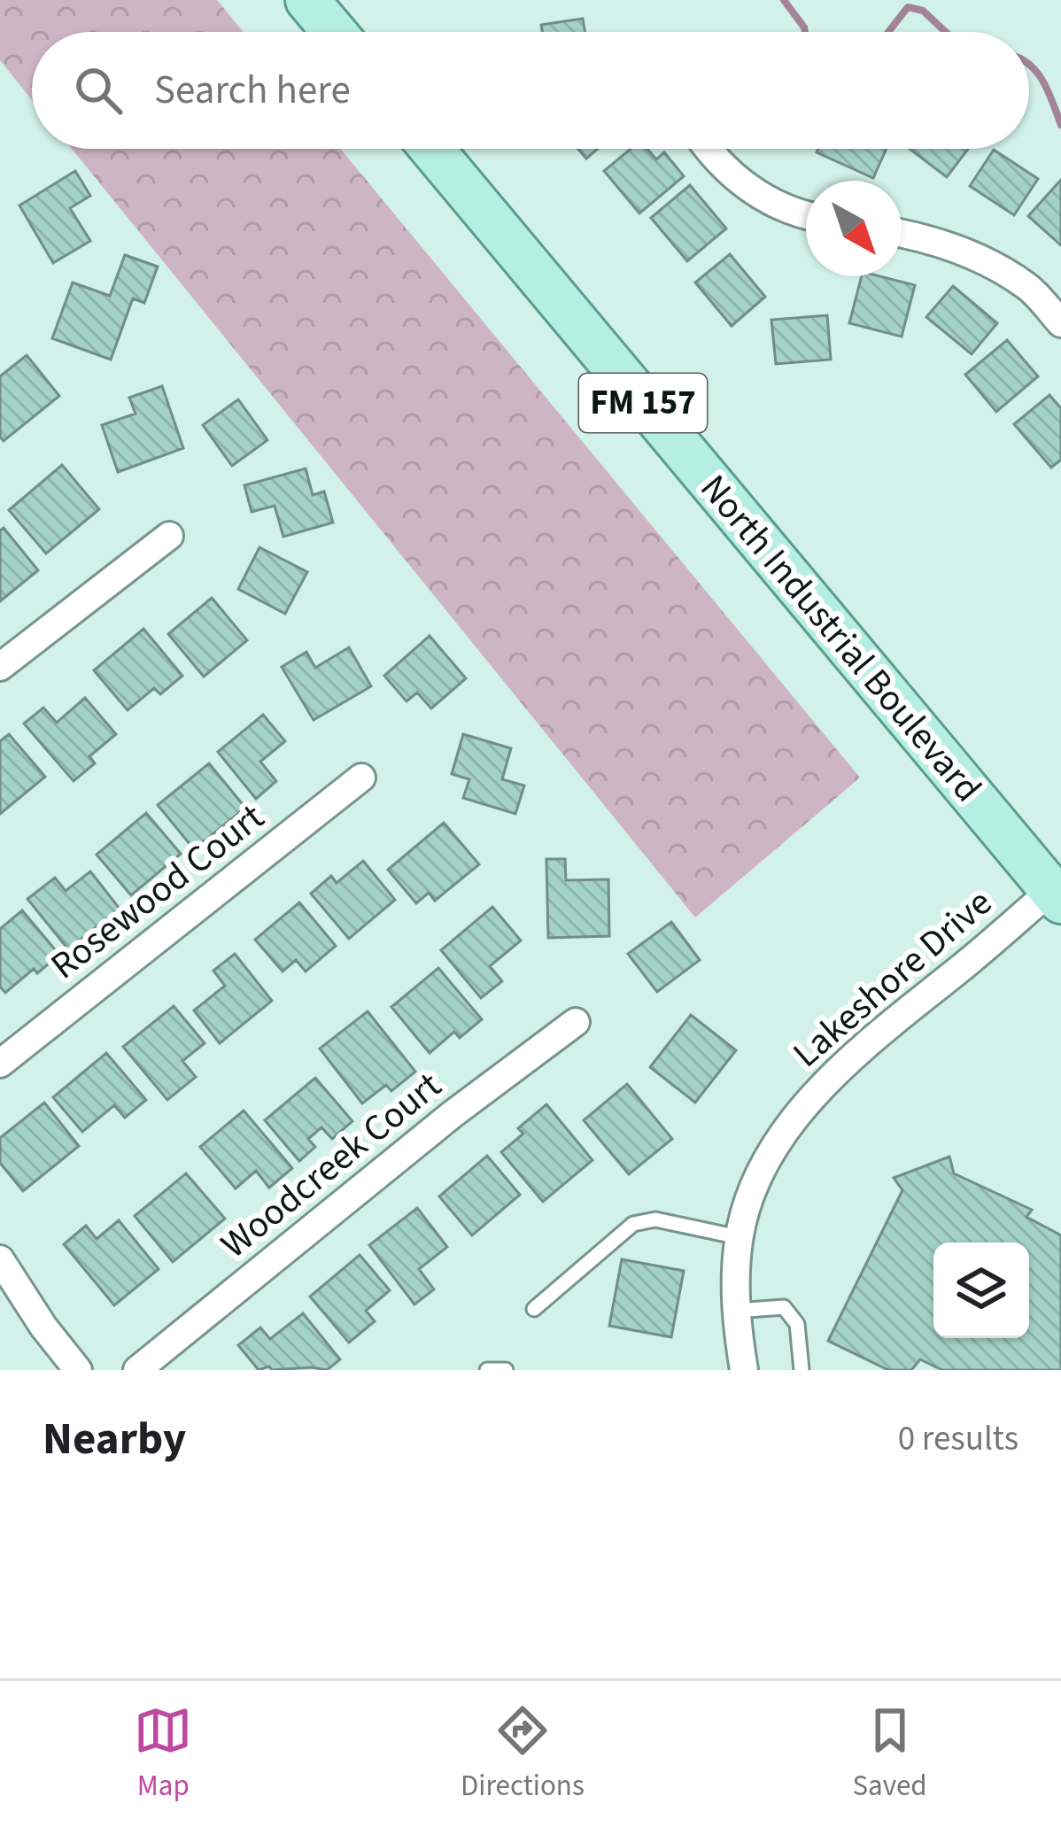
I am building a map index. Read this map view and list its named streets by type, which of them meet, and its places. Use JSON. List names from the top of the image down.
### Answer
{
  "streets": {
    "main road": ["FM 157", "North Industrial Boulevard"],
    "street": ["Rosewood Court", "Lakeshore Drive", "Woodcreek Court"]
  },
  "crossings": [
    ["North Industrial Boulevard", "Lakeshore Drive"]
  ],
  "north": "bottom right",
  "page": {
    "search": "Search here",
    "heading": ["Nearby", "0 results"],
    "nav": ["Map", "Directions", "Saved"]
  }
}
